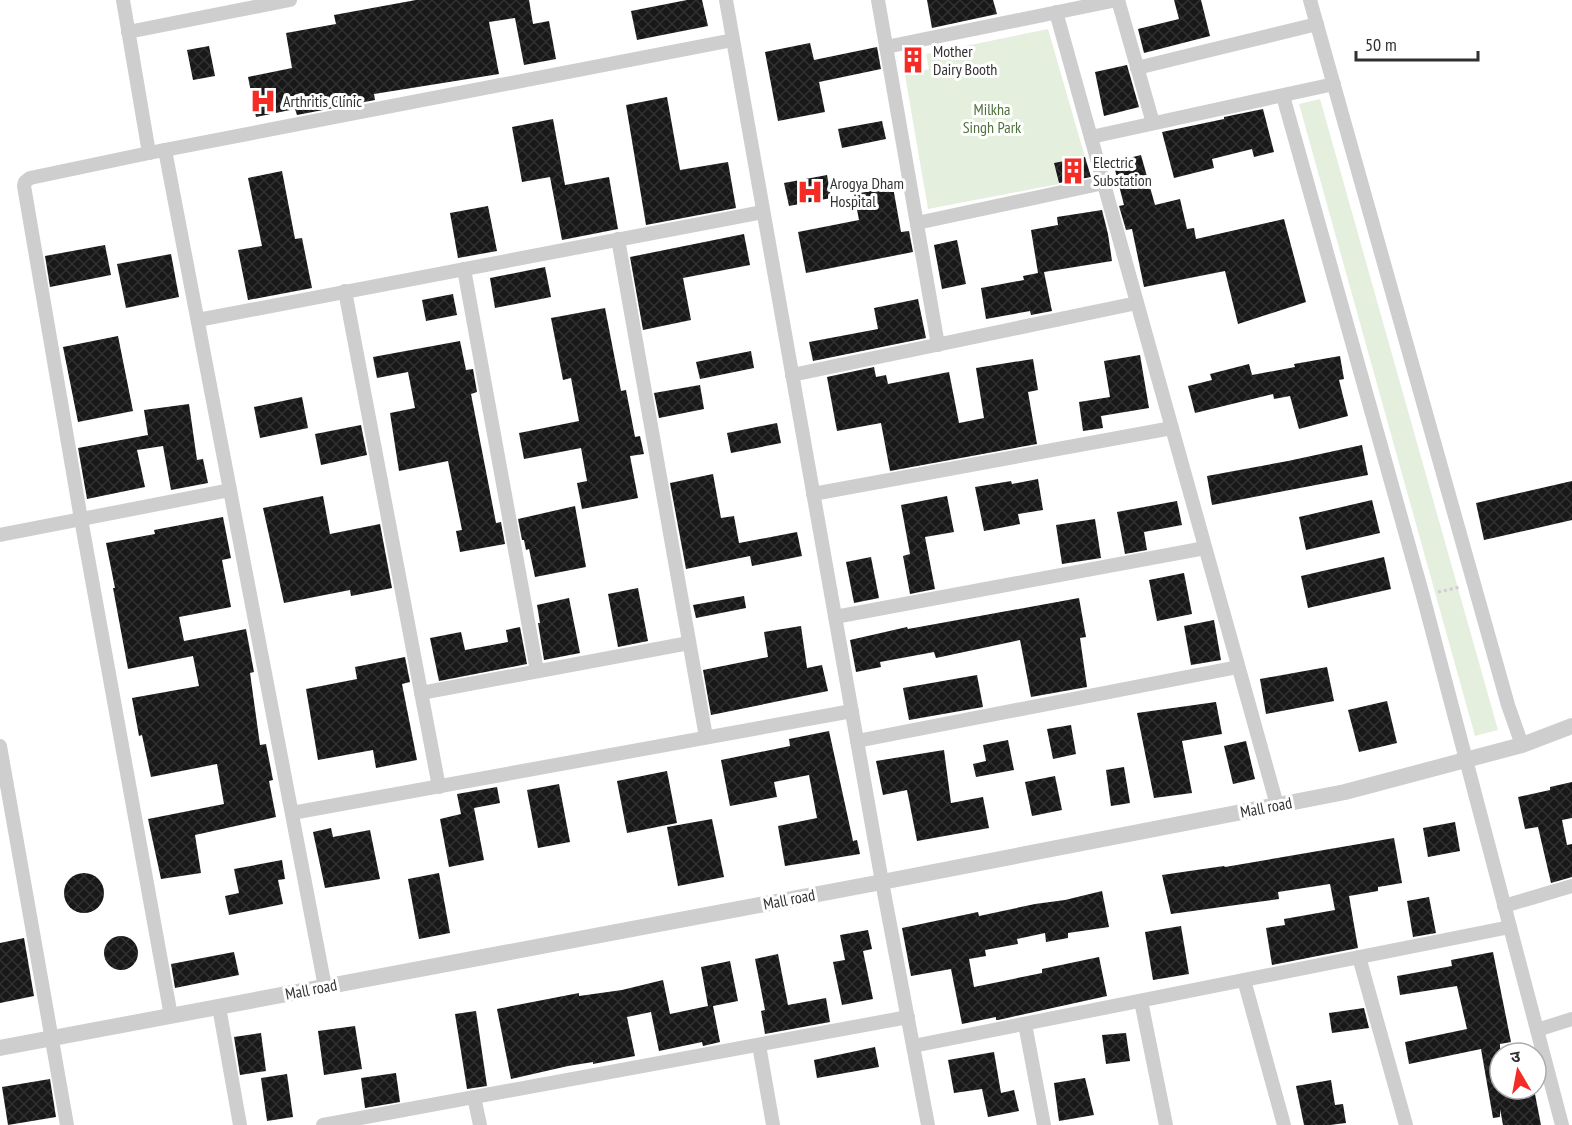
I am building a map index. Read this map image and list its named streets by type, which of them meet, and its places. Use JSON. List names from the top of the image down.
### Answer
{
  "streets": {
    "street": ["Mall road"]
  },
  "parks": ["Milkha Singh Park"],
  "places": {
    "building": ["Mother Dairy Booth", "Electric Substation"],
    "hospital": ["Arthritis Clinic", "Arogya Dham Hospital"]
  },
  "scale_bar": "50 m",
  "north": "top"
}
